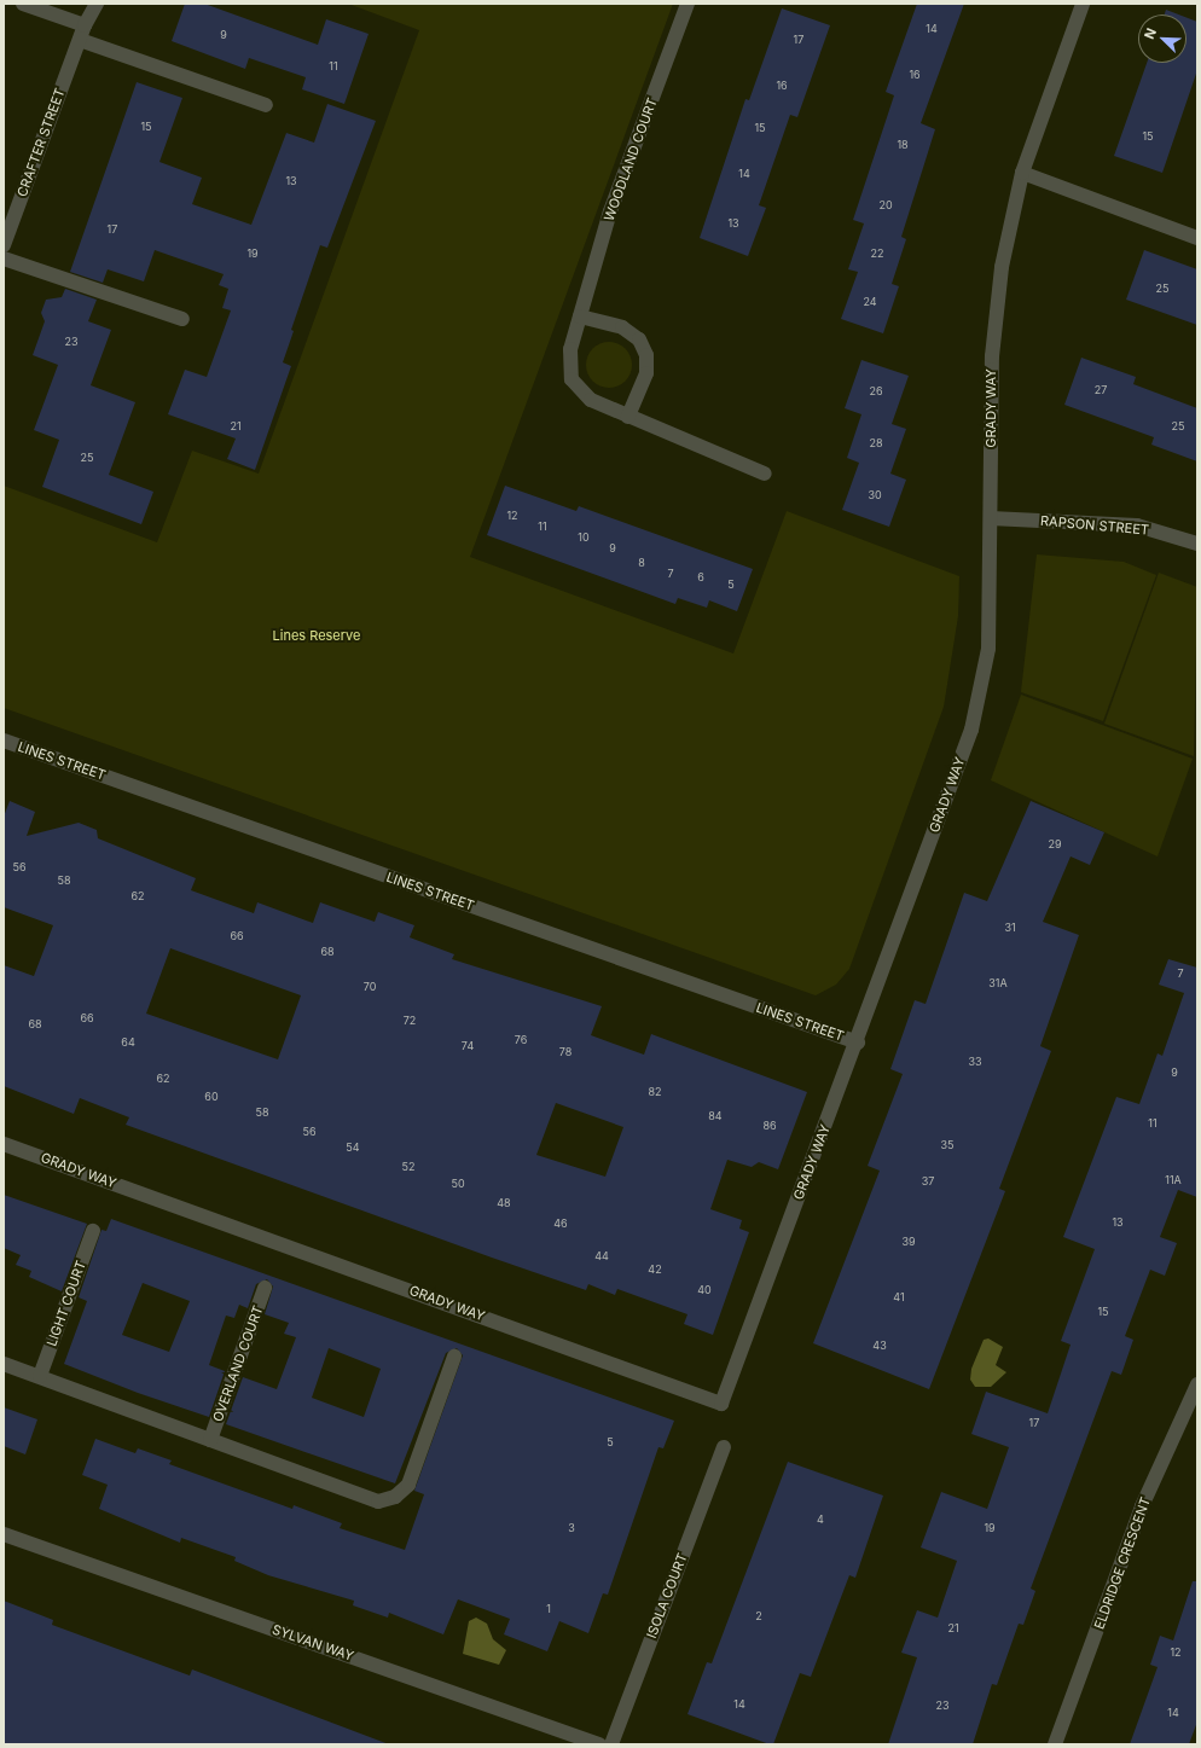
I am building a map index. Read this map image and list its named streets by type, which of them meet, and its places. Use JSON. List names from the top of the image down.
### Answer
{
  "streets": {
    "street": [
      "CRAFTER STREET",
      "WOODLAND COURT",
      "GRADY WAY",
      "RAPSON STREET",
      "LINES STREET",
      "LIGHT COURT",
      "OVERLAND COURT",
      "ELDRIDGE CRESCENT",
      "ISOLA COURT",
      "SYLVAN WAY"
    ]
  },
  "crossings": [
    ["GRADY WAY", "RAPSON STREET"],
    ["GRADY WAY", "LINES STREET"]
  ],
  "parks": ["Lines Reserve"],
  "house_numbers": [
    "14",
    "9",
    "17",
    "11",
    "16",
    "16",
    "15",
    "15",
    "15",
    "18",
    "14",
    "13",
    "20",
    "13",
    "17",
    "19",
    "22",
    "25",
    "24",
    "23",
    "27",
    "26",
    "21",
    "25",
    "28",
    "25",
    "30",
    "12",
    "11",
    "10",
    "9",
    "8",
    "7",
    "6",
    "5",
    "29",
    "56",
    "58",
    "62",
    "31",
    "66",
    "68",
    "7",
    "31A",
    "70",
    "66",
    "72",
    "68",
    "76",
    "64",
    "74",
    "78",
    "33",
    "9",
    "62",
    "82",
    "60",
    "58",
    "84",
    "11",
    "86",
    "56",
    "35",
    "54",
    "52",
    "11A",
    "37",
    "50",
    "48",
    "13",
    "46",
    "39",
    "44",
    "42",
    "40",
    "41",
    "15",
    "43",
    "17",
    "5",
    "4",
    "3",
    "19",
    "1",
    "2",
    "21",
    "12",
    "14",
    "23",
    "14"
  ],
  "north": "top left"
}
